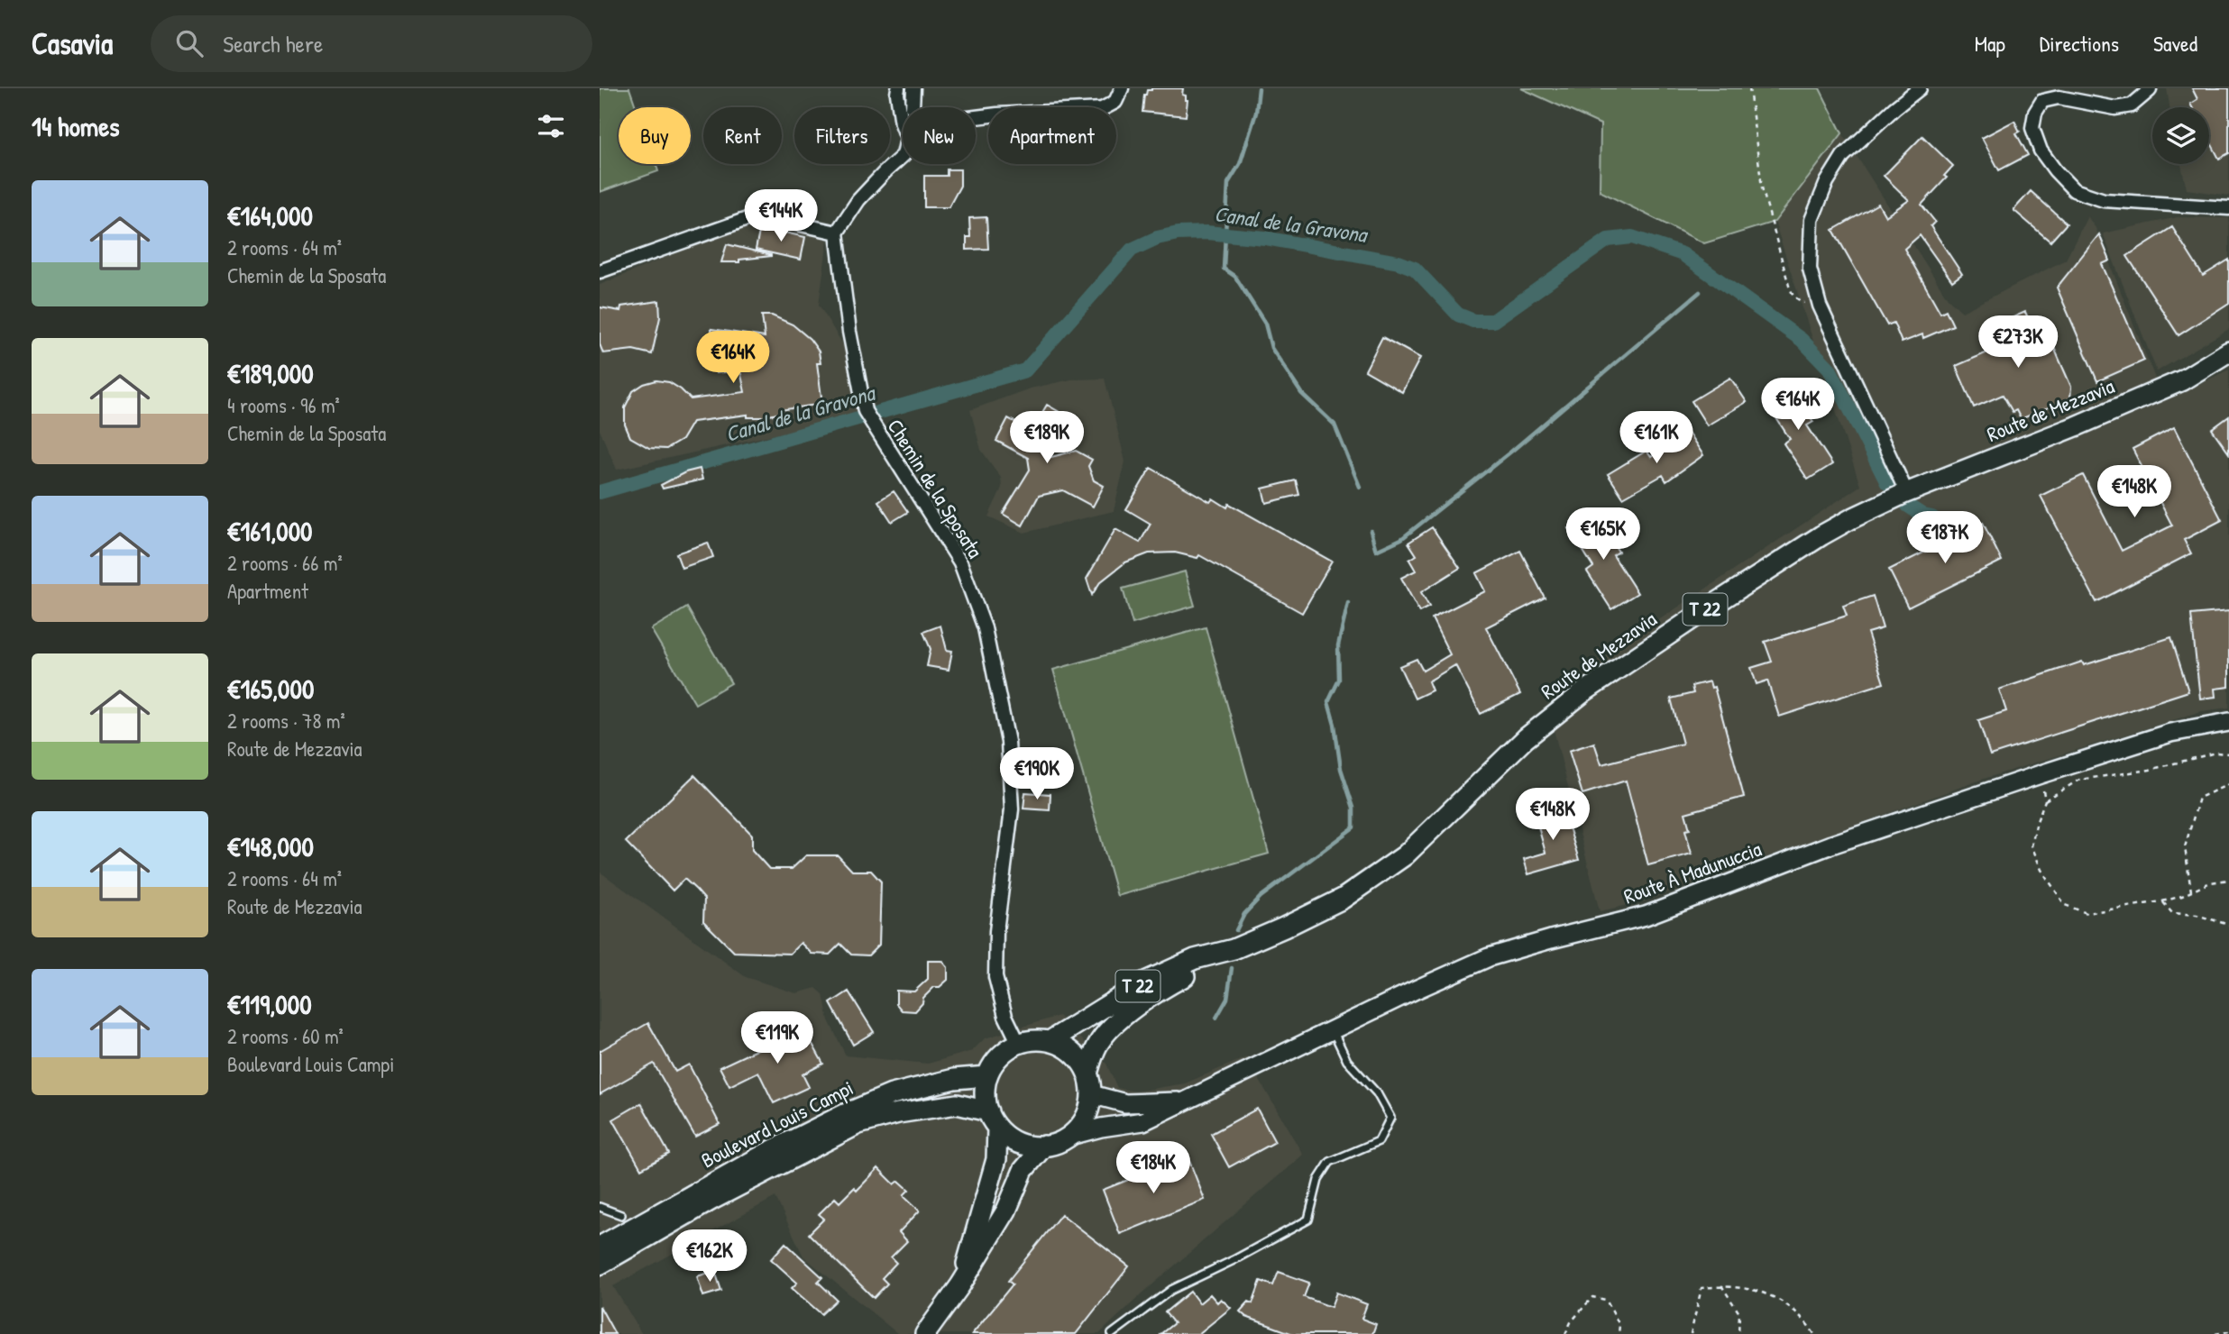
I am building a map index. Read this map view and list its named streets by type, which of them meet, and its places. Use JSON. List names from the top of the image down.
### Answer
{
  "streets": {
    "main road": [
      "Route de Mezzavia",
      "T 22",
      "Route À Madunuccia",
      "Boulevard Louis Campi"
    ],
    "street": ["Chemin de la Sposata"]
  },
  "crossings": [
    ["Route de Mezzavia", "Chemin de la Sposata"],
    ["Route de Mezzavia", "Route À Madunuccia"],
    ["Route de Mezzavia", "Boulevard Louis Campi"],
    ["Chemin de la Sposata", "Route À Madunuccia"],
    ["Chemin de la Sposata", "Boulevard Louis Campi"],
    ["Route À Madunuccia", "Boulevard Louis Campi"]
  ],
  "water": ["Canal de la Gravona"],
  "page": {
    "header": "Casavia",
    "search": "Search here",
    "nav": ["Map", "Directions", "Saved"],
    "heading": "14 homes",
    "chip": [
      "Buy",
      "Rent",
      "Filters",
      "New",
      "Apartment"
    ],
    "list": [
      {
        "name": "€164,000",
        "note": "2 rooms · 64 m² · Chemin de la Sposata"
      },
      {
        "name": "€189,000",
        "note": "4 rooms · 96 m² · Chemin de la Sposata"
      },
      {
        "name": "€161,000",
        "note": "2 rooms · 66 m² · Apartment"
      },
      {
        "name": "€165,000",
        "note": "2 rooms · 78 m² · Route de Mezzavia"
      },
      {
        "name": "€148,000",
        "note": "2 rooms · 64 m² · Route de Mezzavia"
      },
      {
        "name": "€119,000",
        "note": "2 rooms · 60 m² · Boulevard Louis Campi"
      }
    ],
    "price": [
      "€144K",
      "€273K",
      "€164K",
      "€164K",
      "€189K",
      "€161K",
      "€148K",
      "€165K",
      "€187K",
      "€190K",
      "€148K",
      "€119K",
      "€184K",
      "€162K"
    ]
  }
}
